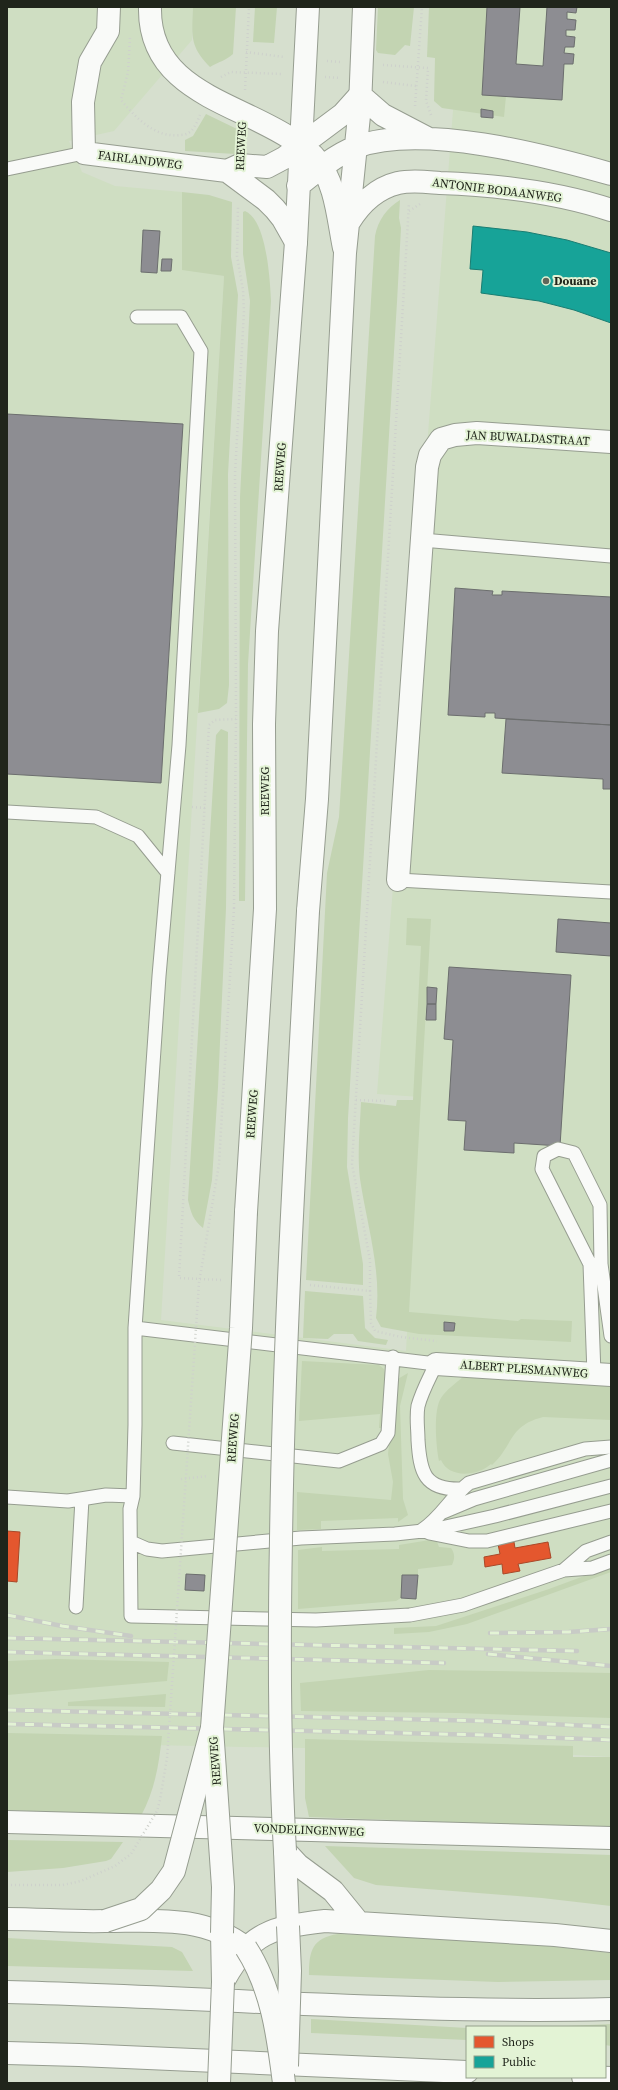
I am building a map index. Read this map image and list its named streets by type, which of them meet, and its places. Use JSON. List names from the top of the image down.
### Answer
{
  "streets": {
    "main road": [
      "REEWEG",
      "FAIRLANDWEG",
      "ANTONIE BODAANWEG",
      "JAN BUWALDASTRAAT",
      "ALBERT PLESMANWEG",
      "VONDELINGENWEG"
    ]
  },
  "crossings": [
    ["REEWEG", "FAIRLANDWEG"]
  ],
  "places": ["Douane"],
  "legend": ["Shops", "Public"]
}
